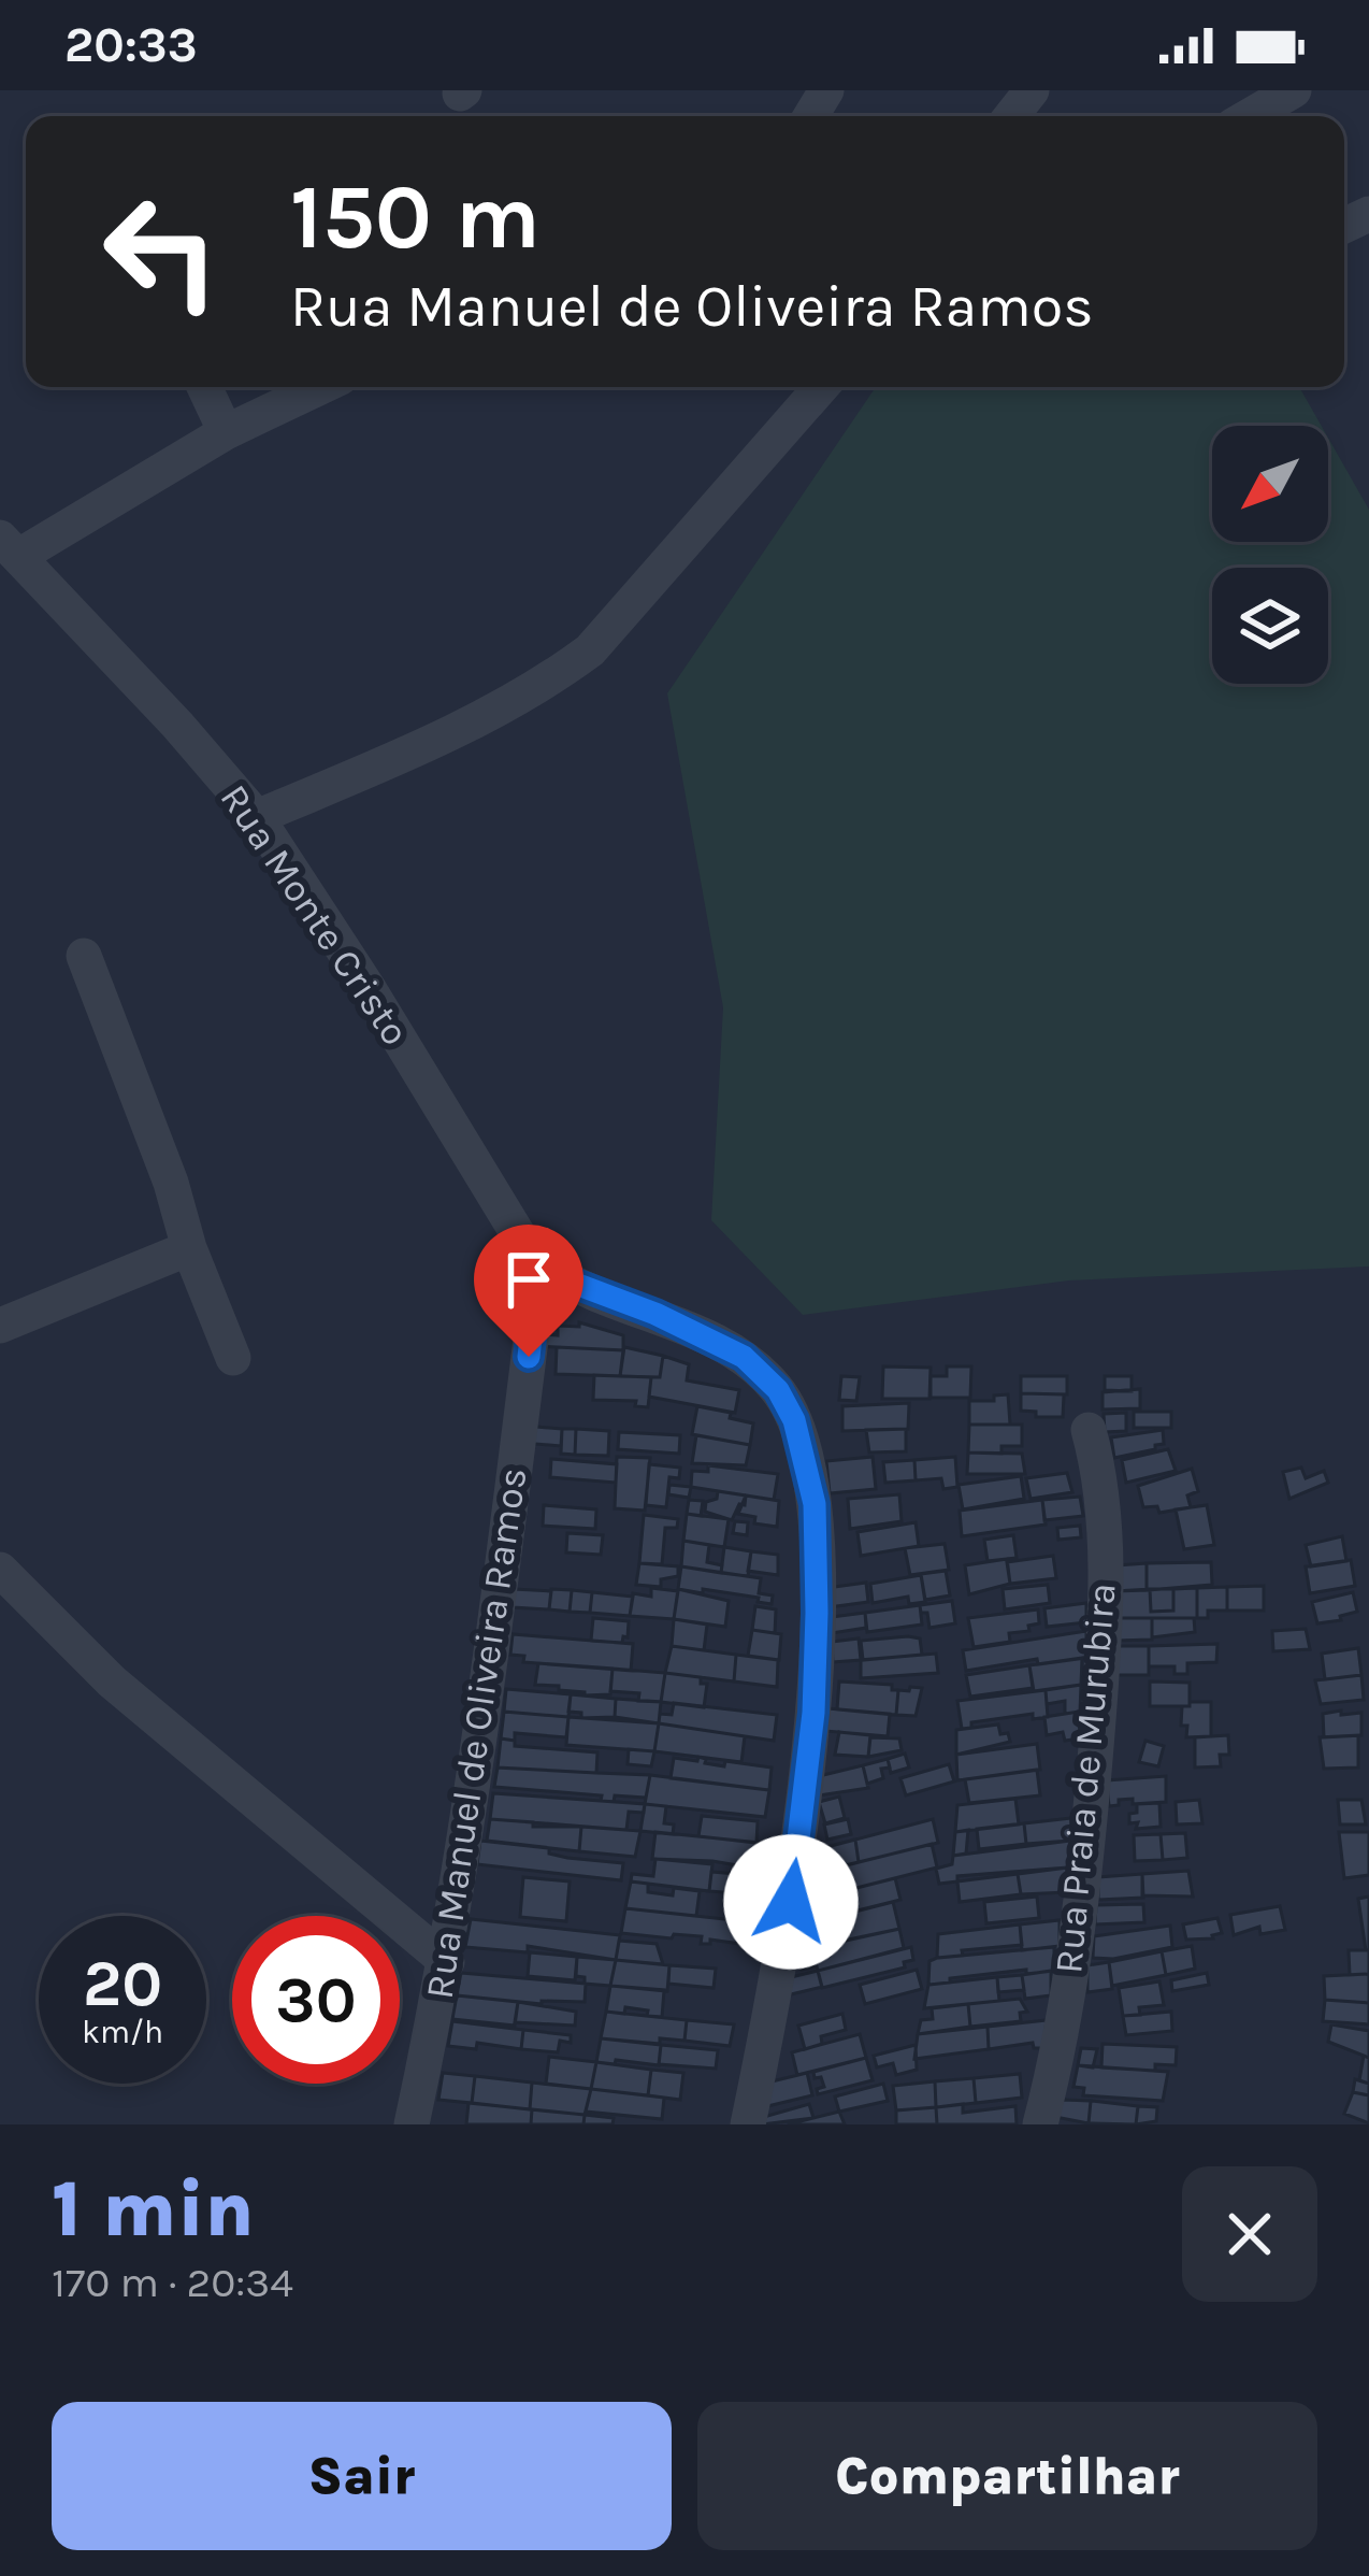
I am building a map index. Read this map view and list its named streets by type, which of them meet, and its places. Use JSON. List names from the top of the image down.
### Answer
{
  "streets": {
    "street": ["Rua Monte Cristo", "Rua Manuel de Oliveira Ramos", "Rua Praia de Murubira"]
  },
  "crossings": [
    ["Rua Monte Cristo", "Rua Manuel de Oliveira Ramos"]
  ],
  "north": "bottom left",
  "page": {
    "status": "20:33",
    "turn": ["150 m", "Rua Manuel de Oliveira Ramos"],
    "speed": "20 km/h",
    "limit": "30",
    "heading": ["1 min", "170 m · 20:34"],
    "buttons": ["Sair", "Compartilhar"]
  }
}
